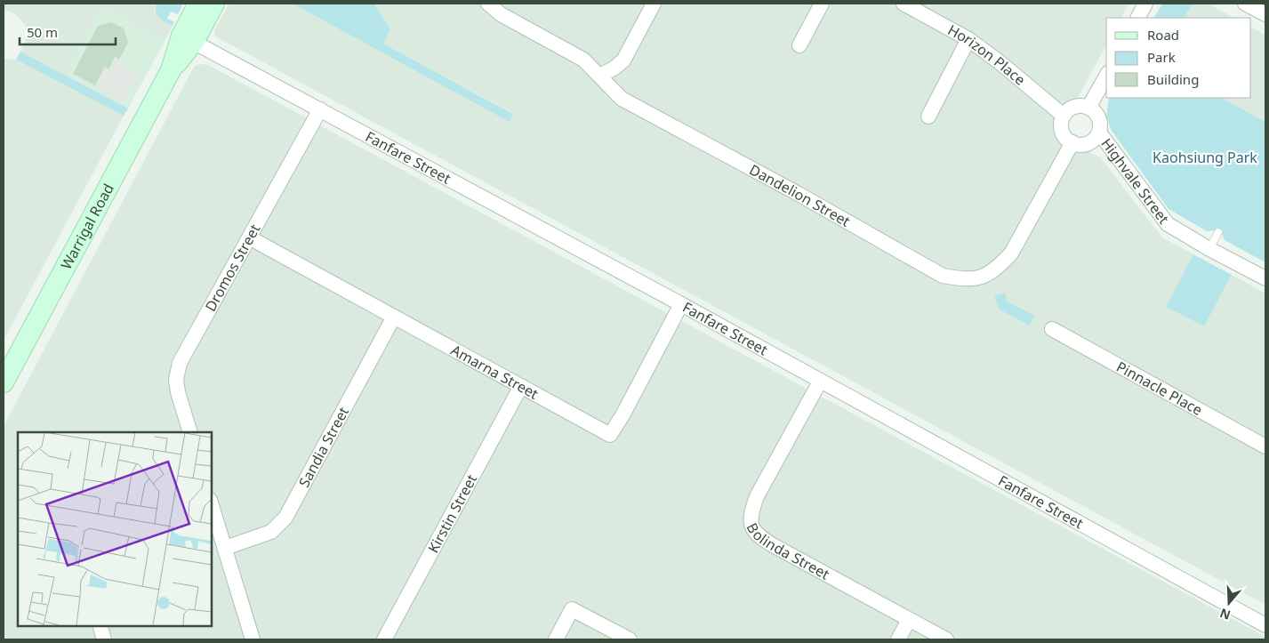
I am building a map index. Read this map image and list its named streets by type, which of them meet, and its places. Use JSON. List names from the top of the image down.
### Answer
{
  "streets": {
    "main road": ["Warrigal Road"],
    "street": [
      "Horizon Place",
      "Fanfare Street",
      "Highvale Street",
      "Dandelion Street",
      "Dromos Street",
      "Amarna Street",
      "Pinnacle Place",
      "Sandia Street",
      "Kirstin Street",
      "Bolinda Street"
    ]
  },
  "crossings": [
    ["Horizon Place", "Highvale Street"],
    ["Horizon Place", "Dandelion Street"],
    ["Fanfare Street", "Warrigal Road"],
    ["Fanfare Street", "Dromos Street"],
    ["Fanfare Street", "Amarna Street"],
    ["Fanfare Street", "Bolinda Street"],
    ["Highvale Street", "Dandelion Street"],
    ["Dromos Street", "Amarna Street"],
    ["Amarna Street", "Sandia Street"],
    ["Amarna Street", "Kirstin Street"]
  ],
  "parks": ["Kaohsiung Park"],
  "legend": ["Road", "Park", "Building"],
  "scale_bar": "50 m",
  "north": "bottom"
}
